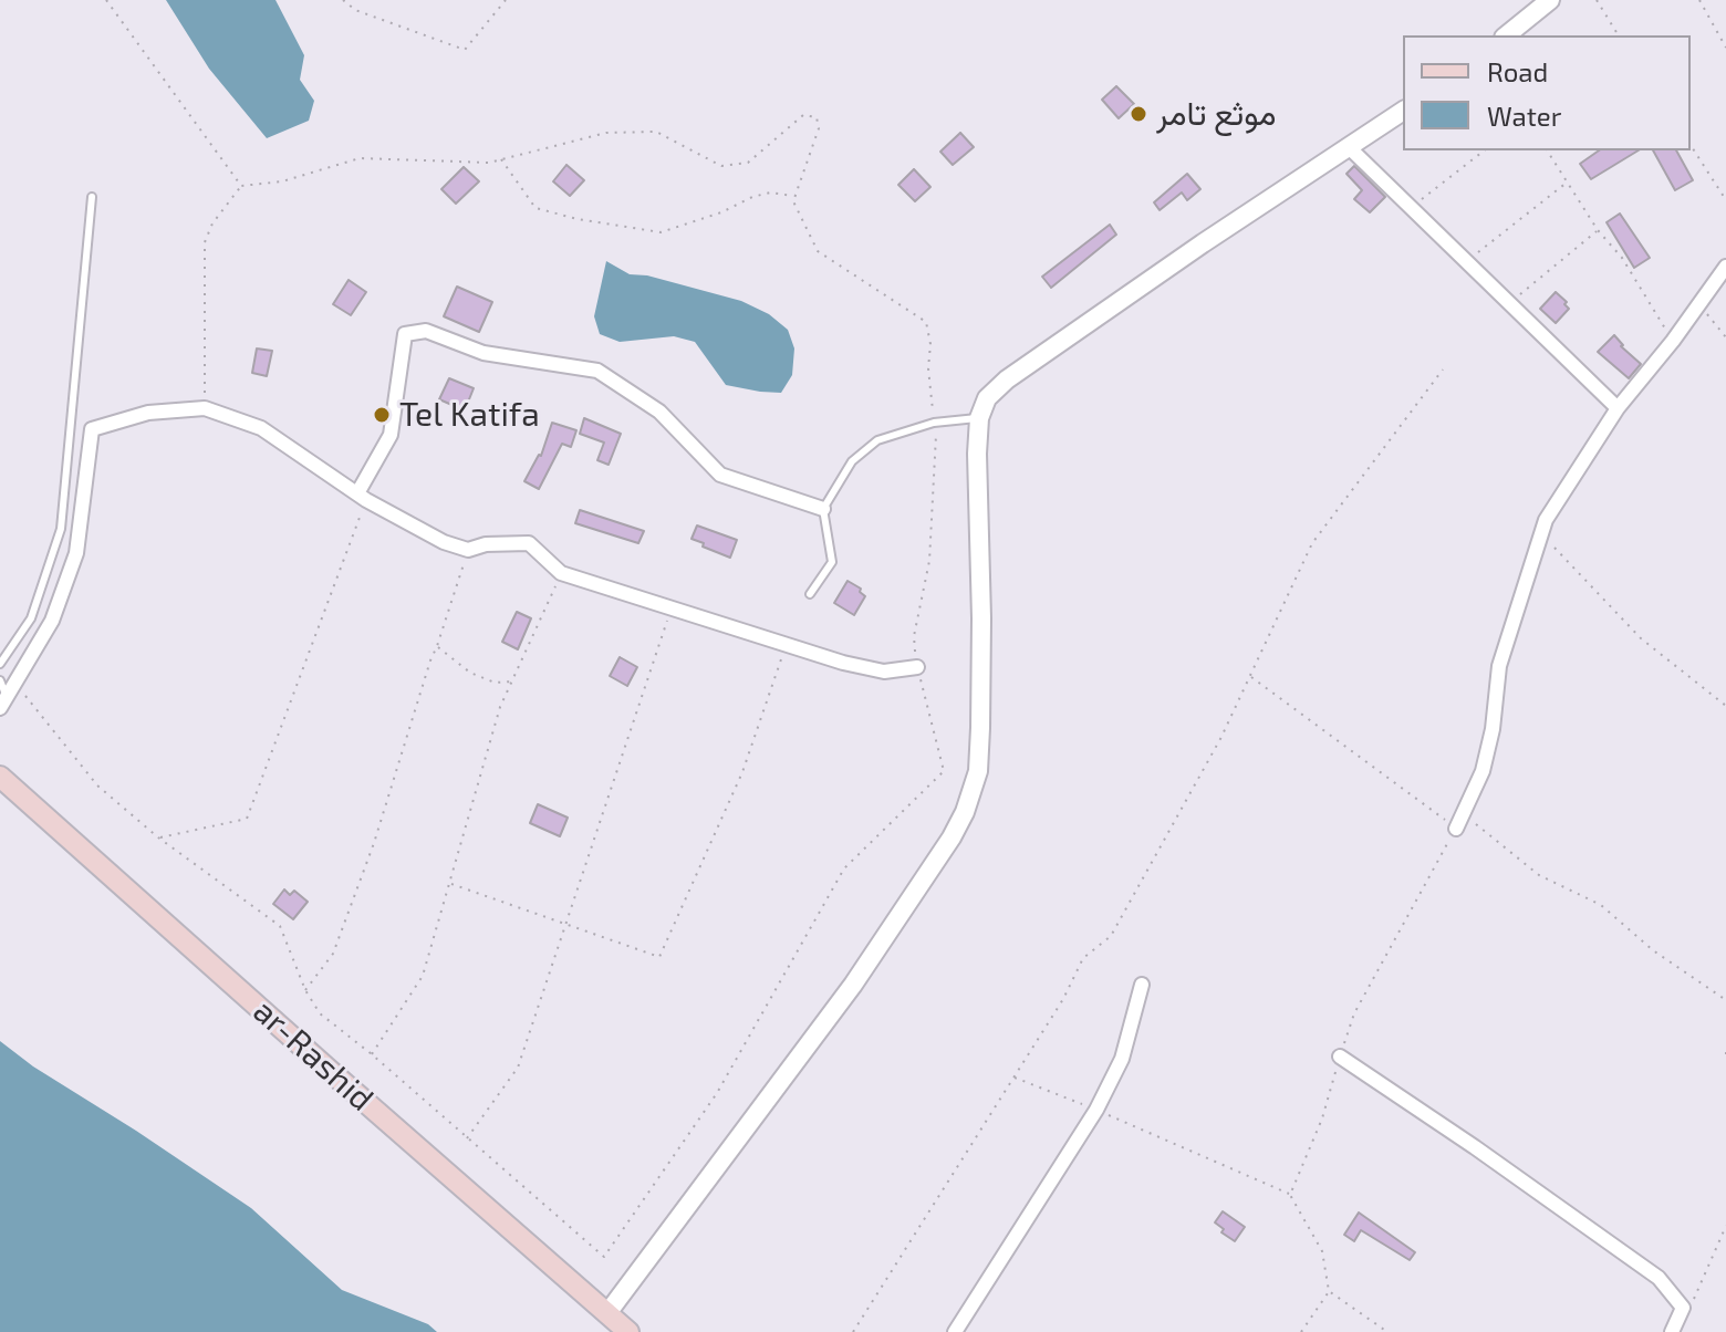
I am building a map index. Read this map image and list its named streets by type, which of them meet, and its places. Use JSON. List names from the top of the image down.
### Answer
{
  "streets": {
    "main road": ["ar-Rashid"]
  },
  "places": ["موثع تامر", "Tel Katifa"],
  "legend": ["Road", "Water"]
}
